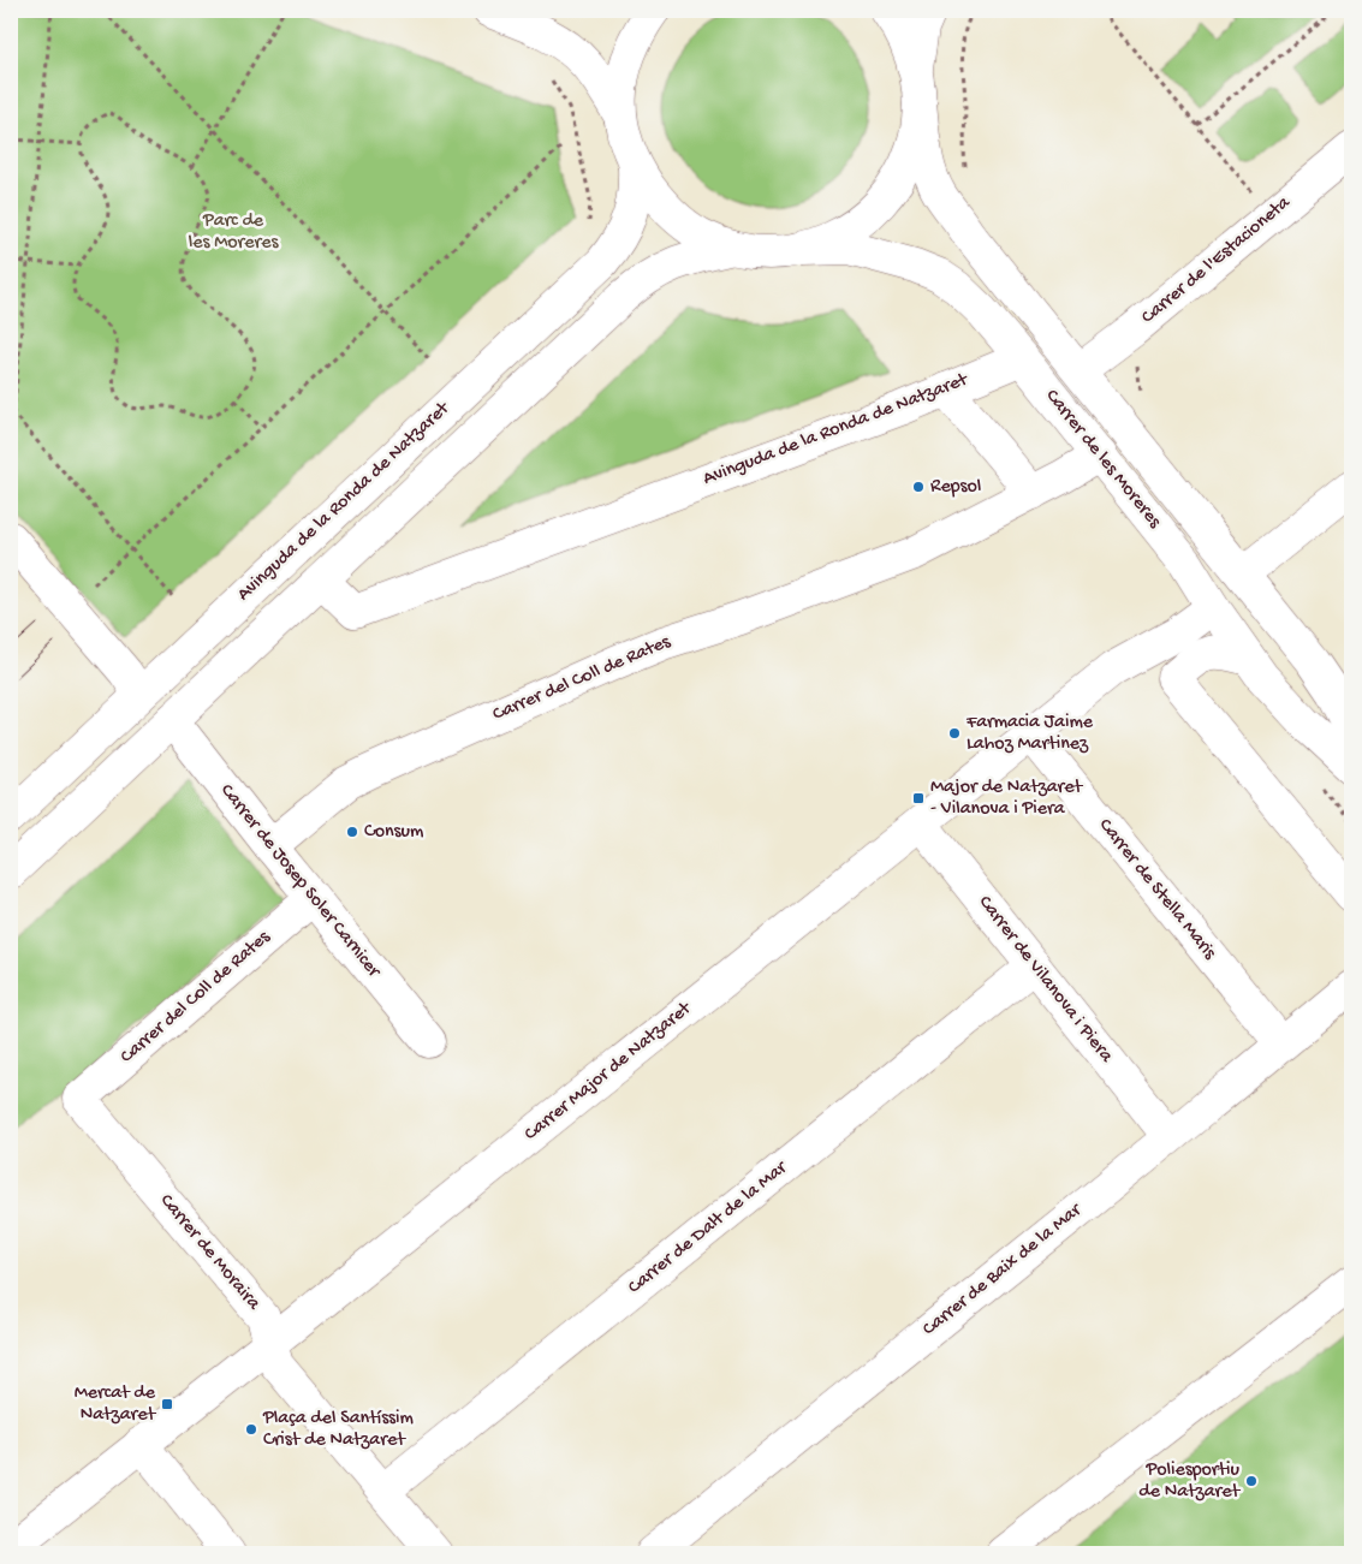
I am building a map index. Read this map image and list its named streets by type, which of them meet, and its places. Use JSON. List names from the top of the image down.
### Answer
{
  "streets": {
    "street": [
      "Carrer de l'Estacioneta",
      "Avinguda de la Ronda de Natzaret",
      "Carrer de les Moreres",
      "Carrer del Coll de Rates",
      "Carrer de Josep Soler Carnicer",
      "Carrer de Stella Maris",
      "Carrer de Vilanova i Piera",
      "Carrer Major de Natzaret",
      "Carrer de Dalt de la Mar",
      "Carrer de Moraira",
      "Carrer de Baix de la Mar"
    ]
  },
  "crossings": [
    ["Carrer de l'Estacioneta", "Carrer de les Moreres"],
    ["Avinguda de la Ronda de Natzaret", "Carrer de les Moreres"],
    ["Avinguda de la Ronda de Natzaret", "Carrer de Josep Soler Carnicer"],
    ["Carrer de les Moreres", "Carrer Major de Natzaret"],
    ["Carrer del Coll de Rates", "Carrer de Josep Soler Carnicer"],
    ["Carrer del Coll de Rates", "Carrer de Moraira"],
    ["Carrer de Stella Maris", "Carrer Major de Natzaret"],
    ["Carrer de Stella Maris", "Carrer de Baix de la Mar"],
    ["Carrer de Vilanova i Piera", "Carrer Major de Natzaret"],
    ["Carrer de Vilanova i Piera", "Carrer de Dalt de la Mar"],
    ["Carrer de Vilanova i Piera", "Carrer de Baix de la Mar"],
    ["Carrer Major de Natzaret", "Carrer de Moraira"],
    ["Carrer de Dalt de la Mar", "Carrer de Moraira"]
  ],
  "parks": ["Parc de les Moreres"],
  "places": {
    "other": [
      "Repsol",
      "Farmacia Jaime Lahoz Martinez",
      "Consum",
      "Plaça del Santíssim Crist de Natzaret",
      "Poliesportiu de Natzaret"
    ],
    "transit": ["Major de Natzaret - Vilanova i Piera", "Mercat de Natzaret"]
  }
}
